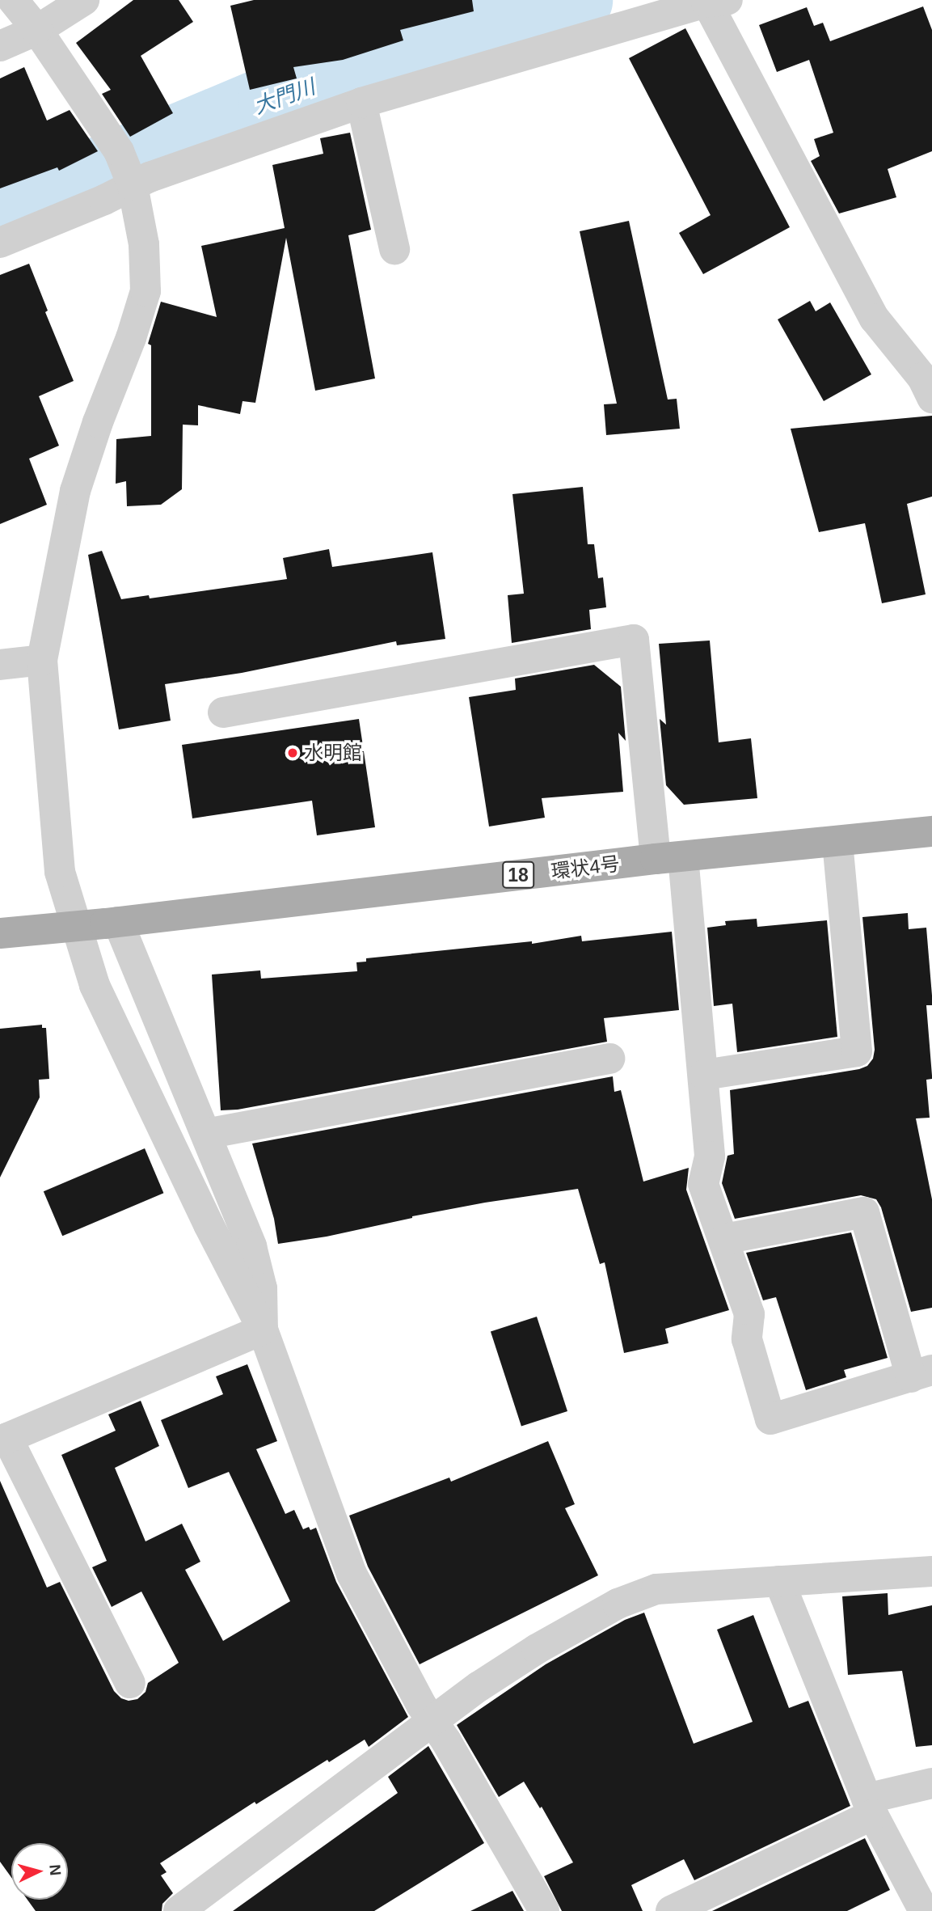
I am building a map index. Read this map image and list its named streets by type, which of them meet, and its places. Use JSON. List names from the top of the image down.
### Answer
{
  "streets": {
    "main road": ["環状4号", "18"]
  },
  "crossings": [
    ["環状4号", "18"]
  ],
  "water": ["大門川"],
  "places": ["水明館"],
  "north": "right"
}
